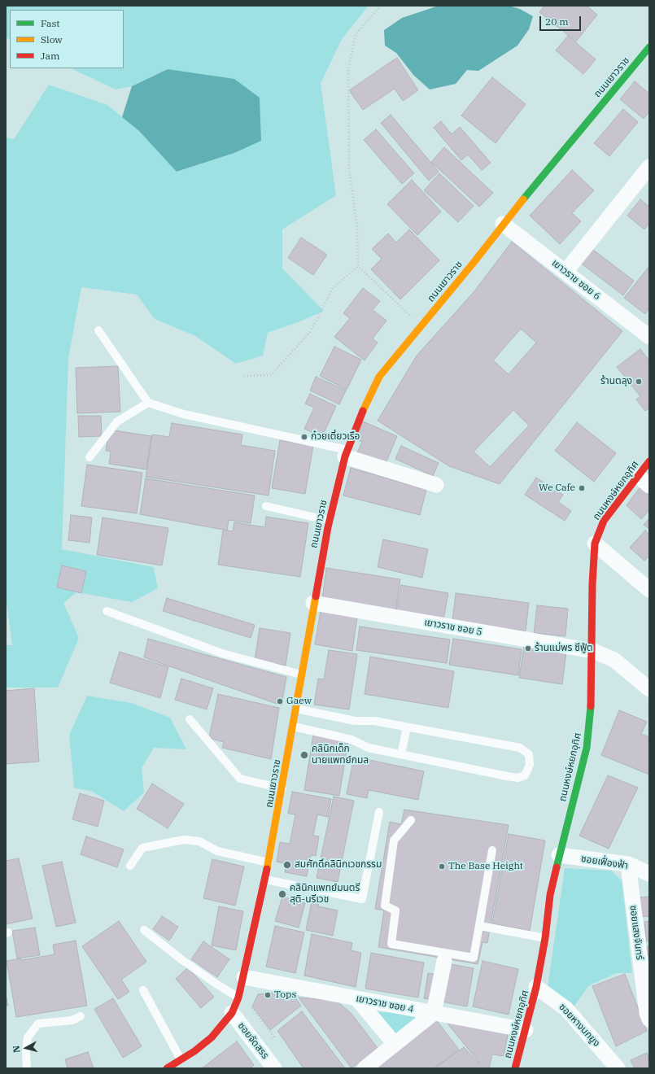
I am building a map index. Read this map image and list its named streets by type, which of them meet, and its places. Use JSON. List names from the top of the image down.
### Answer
{
  "streets": {
    "main road": ["ถนนเยาวราช", "ถนนหงษ์หยกอุทิศ"],
    "street": [
      "เยาวราช ซอย 6",
      "เยาวราช ซอย 5",
      "ซอยเฟื่องฟ้า",
      "ซอยแสงจันทร์",
      "เยาวราช ซอย 4",
      "ซอยหางนกยูง",
      "ซอยจัดสรร"
    ]
  },
  "crossings": [
    ["ถนนเยาวราช", "เยาวราช ซอย 6"],
    ["ถนนเยาวราช", "เยาวราช ซอย 5"],
    ["ถนนเยาวราช", "เยาวราช ซอย 4"],
    ["ถนนเยาวราช", "ซอยจัดสรร"],
    ["ถนนหงษ์หยกอุทิศ", "เยาวราช ซอย 5"],
    ["ถนนหงษ์หยกอุทิศ", "ซอยเฟื่องฟ้า"],
    ["ถนนหงษ์หยกอุทิศ", "เยาวราช ซอย 4"],
    ["ถนนหงษ์หยกอุทิศ", "ซอยหางนกยูง"],
    ["ซอยเฟื่องฟ้า", "ซอยแสงจันทร์"]
  ],
  "places": [
    "ร้านตลุง",
    "ก๋วยเตี๋ยวเรือ",
    "We Cafe",
    "ร้านแม่พร ซีฟู้ต",
    "Gaew",
    "คลินิกเด็ก นายแพทย์กมล",
    "สมศักดิ์คลินิกเวชกรรม",
    "The Base Height",
    "คลินิกแพทย์มนตรี สุติ-นรีเวช",
    "Tops"
  ],
  "legend": ["Fast", "Slow", "Jam"],
  "scale_bar": "20 m",
  "north": "left"
}
